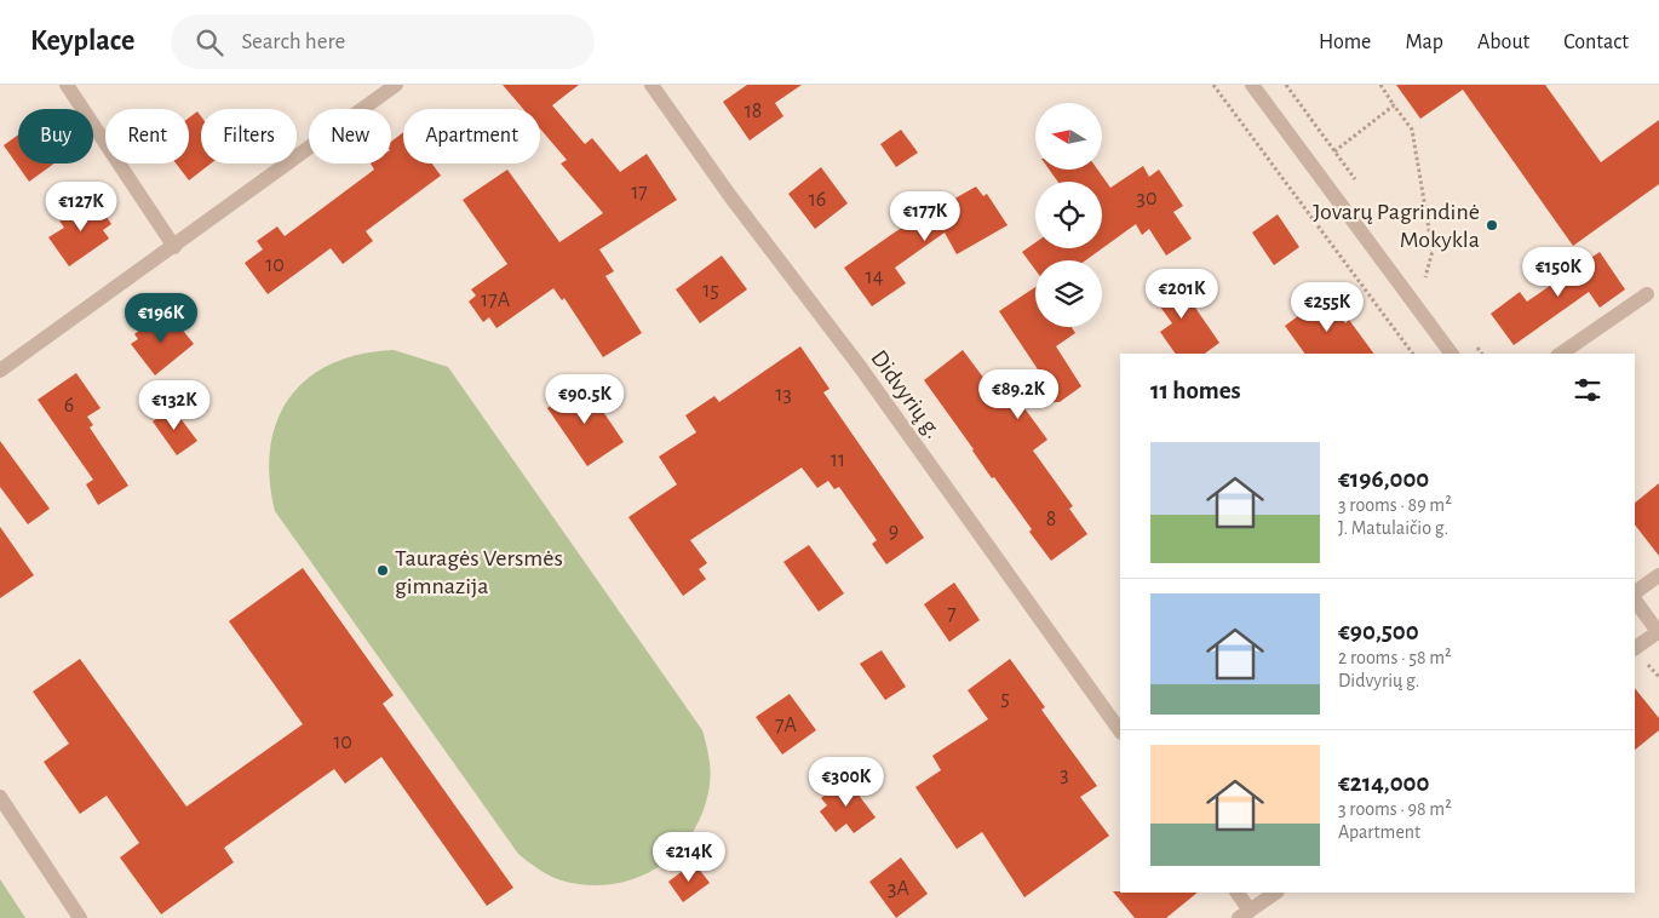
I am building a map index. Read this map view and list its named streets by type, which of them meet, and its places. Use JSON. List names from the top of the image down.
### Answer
{
  "streets": {
    "street": ["Didvyrių g."]
  },
  "places": ["Jovarų Pagrindinė Mokykla", "Tauragės Versmės gimnazija"],
  "house_numbers": [
    "18",
    "17",
    "30",
    "16",
    "10",
    "14",
    "15",
    "17A",
    "13",
    "6",
    "11",
    "8",
    "9",
    "7",
    "5",
    "7A",
    "10",
    "3",
    "3A"
  ],
  "north": "left",
  "page": {
    "header": "Keyplace",
    "search": "Search here",
    "nav": [
      "Home",
      "Map",
      "About",
      "Contact"
    ],
    "chip": [
      "Buy",
      "Rent",
      "Filters",
      "New",
      "Apartment"
    ],
    "price": [
      "€127K",
      "€177K",
      "€150K",
      "€201K",
      "€255K",
      "€196K",
      "€89.2K",
      "€90.5K",
      "€132K",
      "€300K",
      "€214K"
    ],
    "heading": "11 homes",
    "list": [
      {
        "name": "€196,000",
        "note": "3 rooms · 89 m² · J. Matulaičio g."
      },
      {
        "name": "€90,500",
        "note": "2 rooms · 58 m² · Didvyrių g."
      },
      {
        "name": "€214,000",
        "note": "3 rooms · 98 m² · Apartment"
      }
    ]
  }
}
